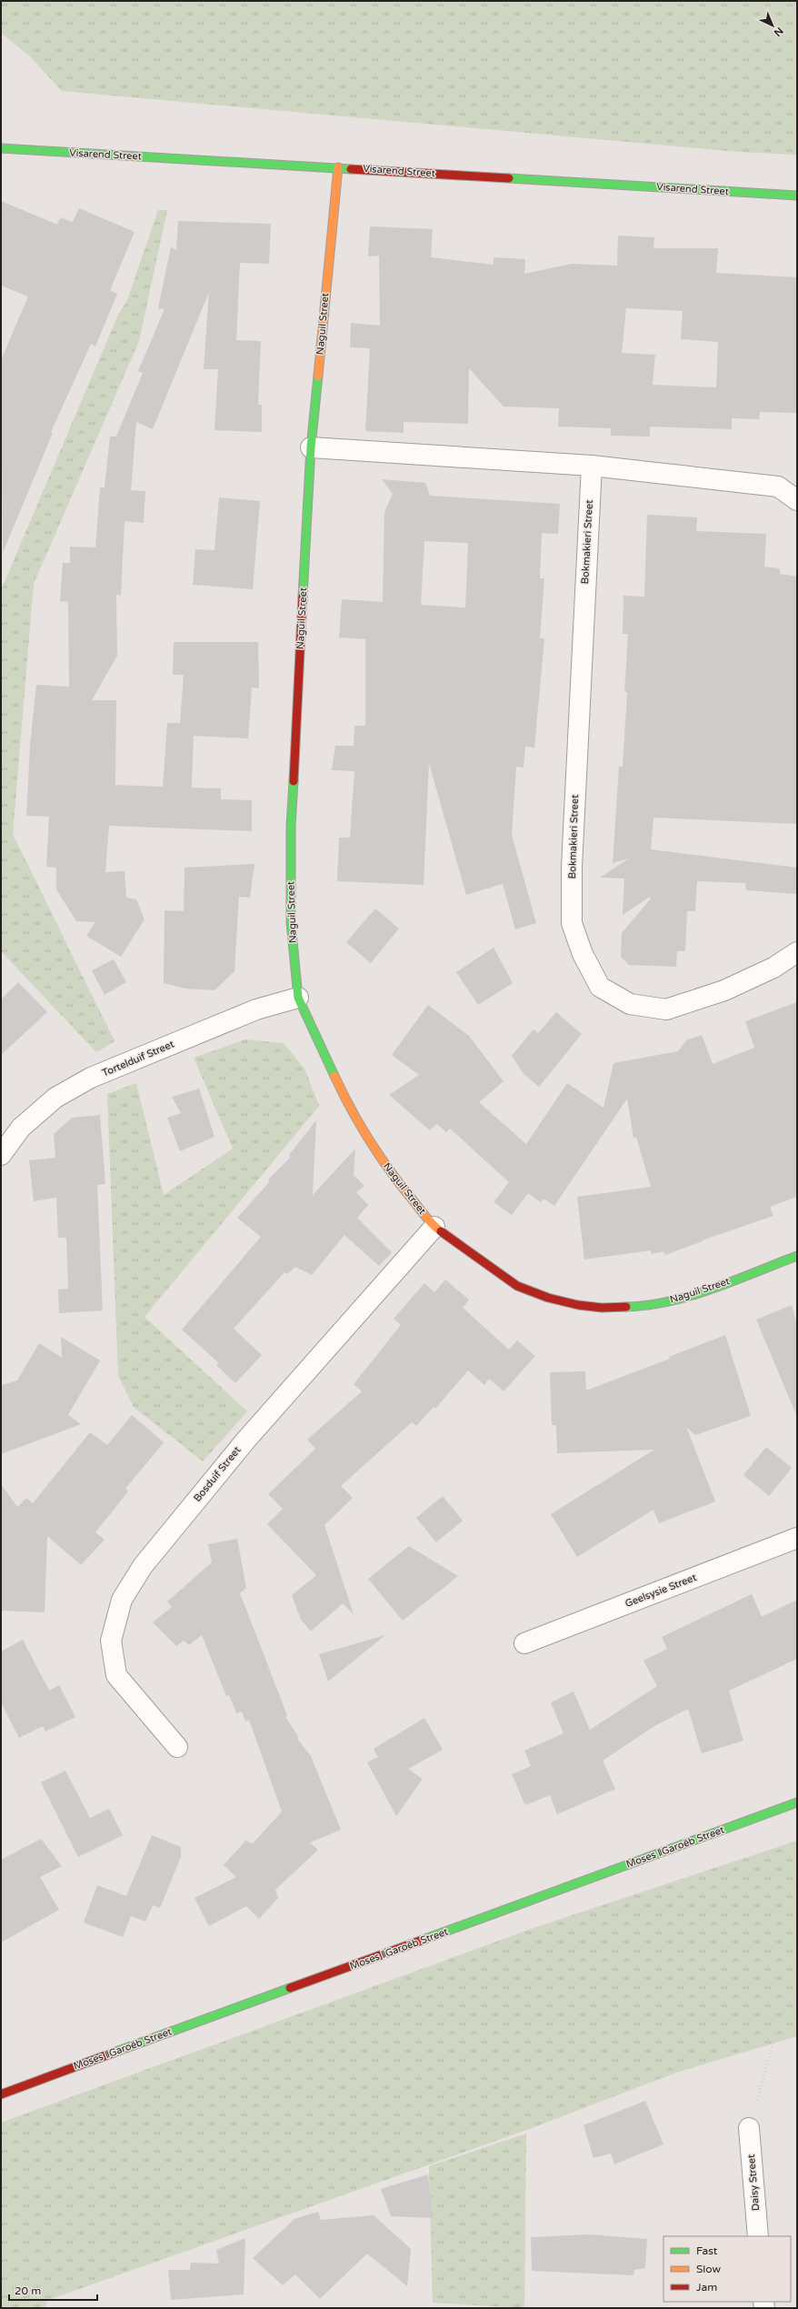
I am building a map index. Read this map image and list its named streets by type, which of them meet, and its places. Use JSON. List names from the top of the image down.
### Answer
{
  "streets": {
    "street": [
      "Visarend Street",
      "Naguil Street",
      "Bokmakieri Street",
      "Tortelduif Street",
      "Bosduif Street",
      "Geelsysie Street",
      "Moses ǁGaroëb Street",
      "Daisy Street"
    ]
  },
  "crossings": [
    ["Visarend Street", "Naguil Street"],
    ["Naguil Street", "Tortelduif Street"],
    ["Naguil Street", "Bosduif Street"]
  ],
  "legend": ["Fast", "Slow", "Jam"],
  "scale_bar": "20 m",
  "north": "bottom right"
}
